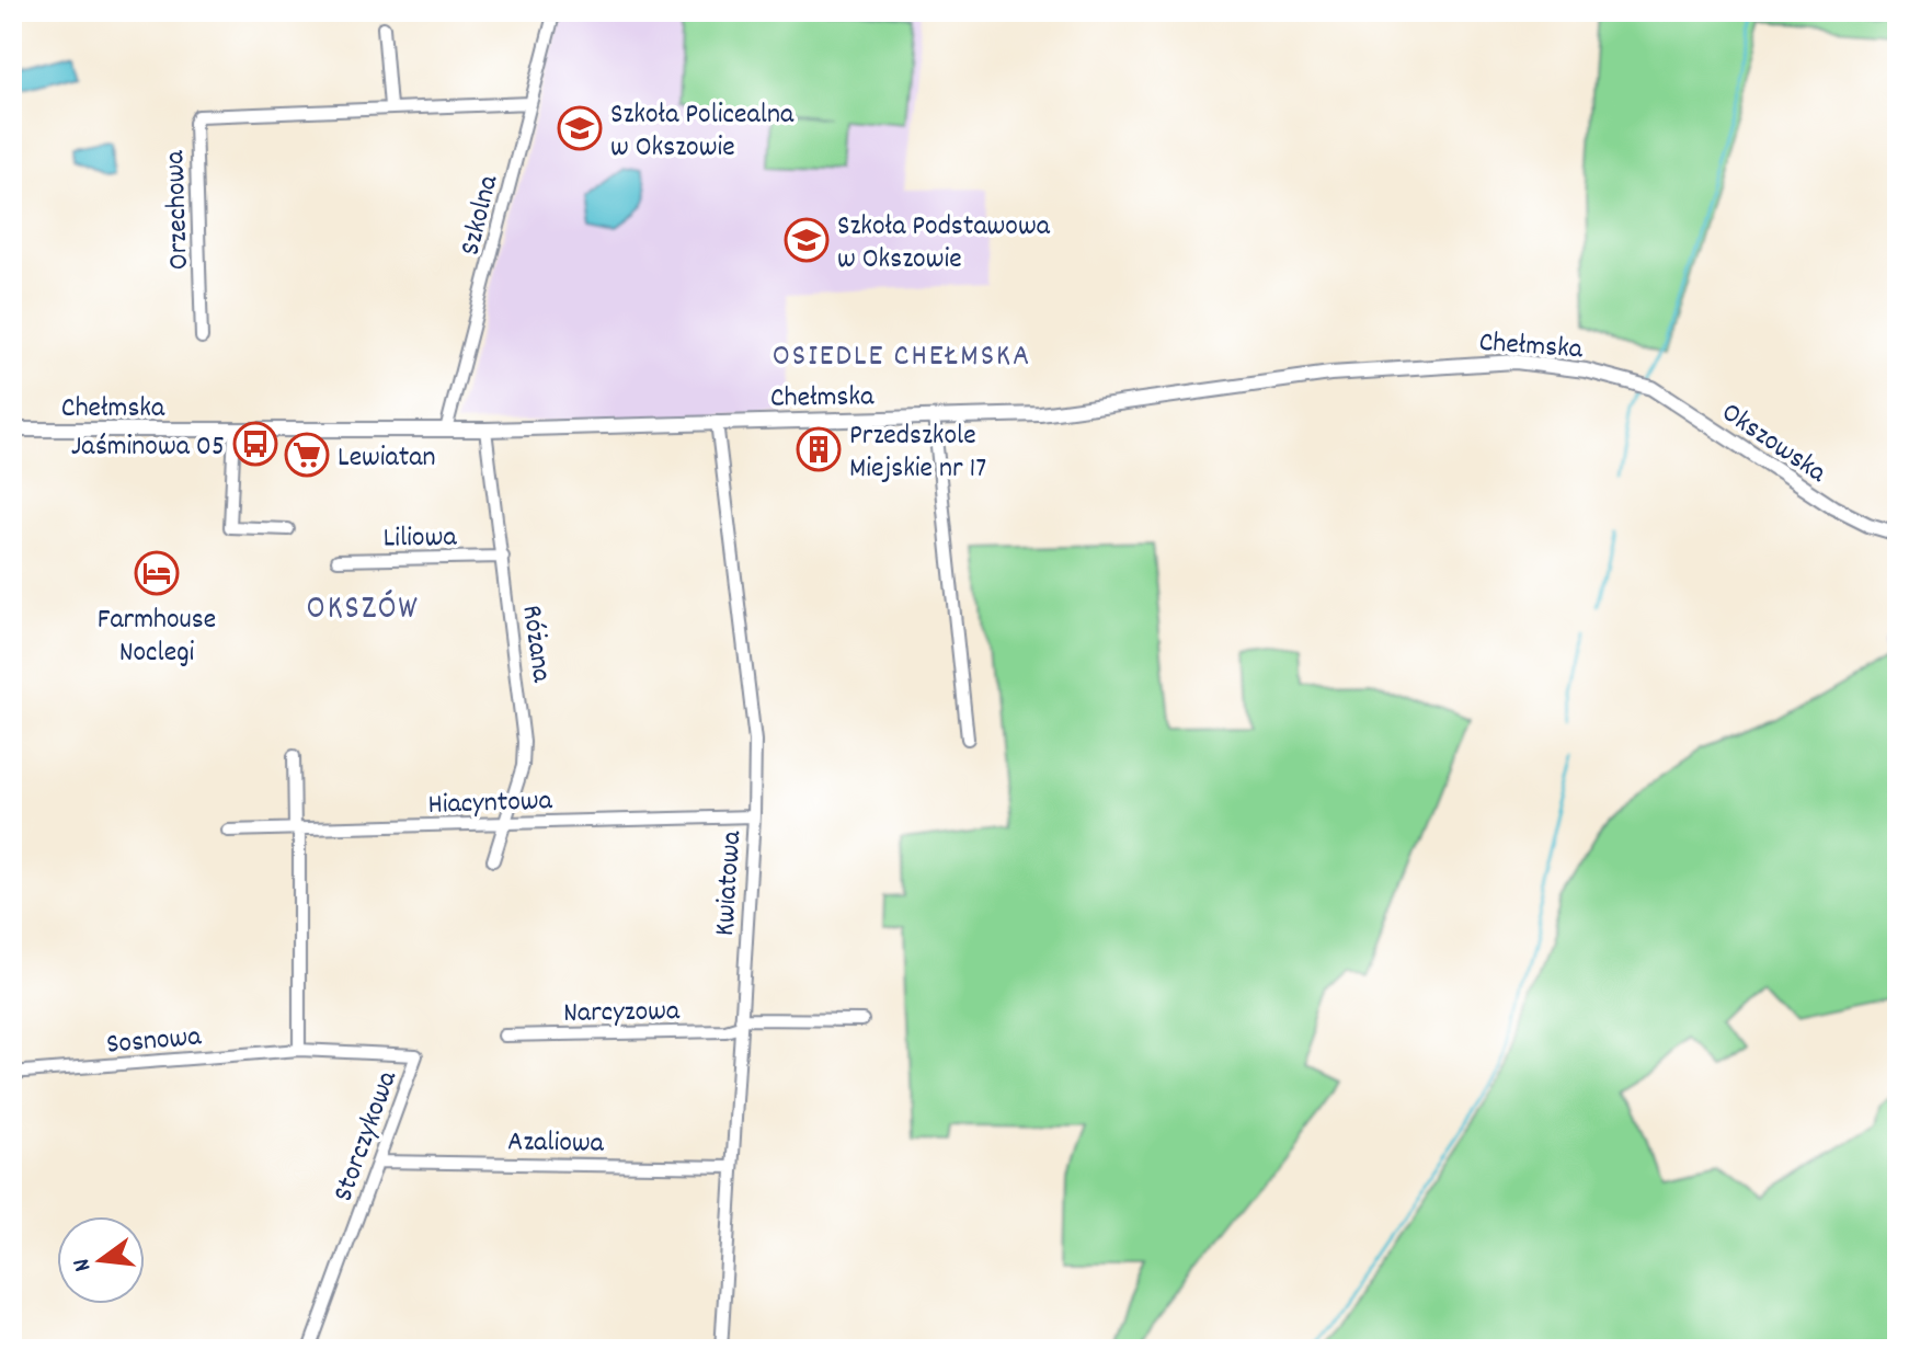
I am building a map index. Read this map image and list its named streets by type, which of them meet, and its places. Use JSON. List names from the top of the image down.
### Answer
{
  "streets": {
    "main road": ["Chełmska", "Okszowska"],
    "street": [
      "Orzechowa",
      "Szkolna",
      "Liliowa",
      "Różana",
      "Hiacyntowa",
      "Kwiatowa",
      "Narcyzowa",
      "Sosnowa",
      "Storczykowa",
      "Azaliowa"
    ]
  },
  "crossings": [
    ["Orzechowa", "Szkolna"],
    ["Szkolna", "Chełmska"],
    ["Chełmska", "Okszowska"],
    ["Chełmska", "Różana"],
    ["Chełmska", "Kwiatowa"],
    ["Liliowa", "Różana"],
    ["Różana", "Hiacyntowa"],
    ["Hiacyntowa", "Kwiatowa"],
    ["Kwiatowa", "Narcyzowa"],
    ["Kwiatowa", "Azaliowa"],
    ["Sosnowa", "Storczykowa"],
    ["Storczykowa", "Azaliowa"]
  ],
  "districts": ["OSIEDLE CHEŁMSKA", "OKSZÓW"],
  "places": {
    "school or university": ["Szkoła Policealna w Okszowie", "Szkoła Podstawowa w Okszowie"],
    "bus stop": ["Jaśminowa 05"],
    "building": ["Przedszkole Miejskie nr 17"],
    "supermarket": ["Lewiatan"],
    "hotel": ["Farmhouse Noclegi"]
  },
  "north": "left"
}
